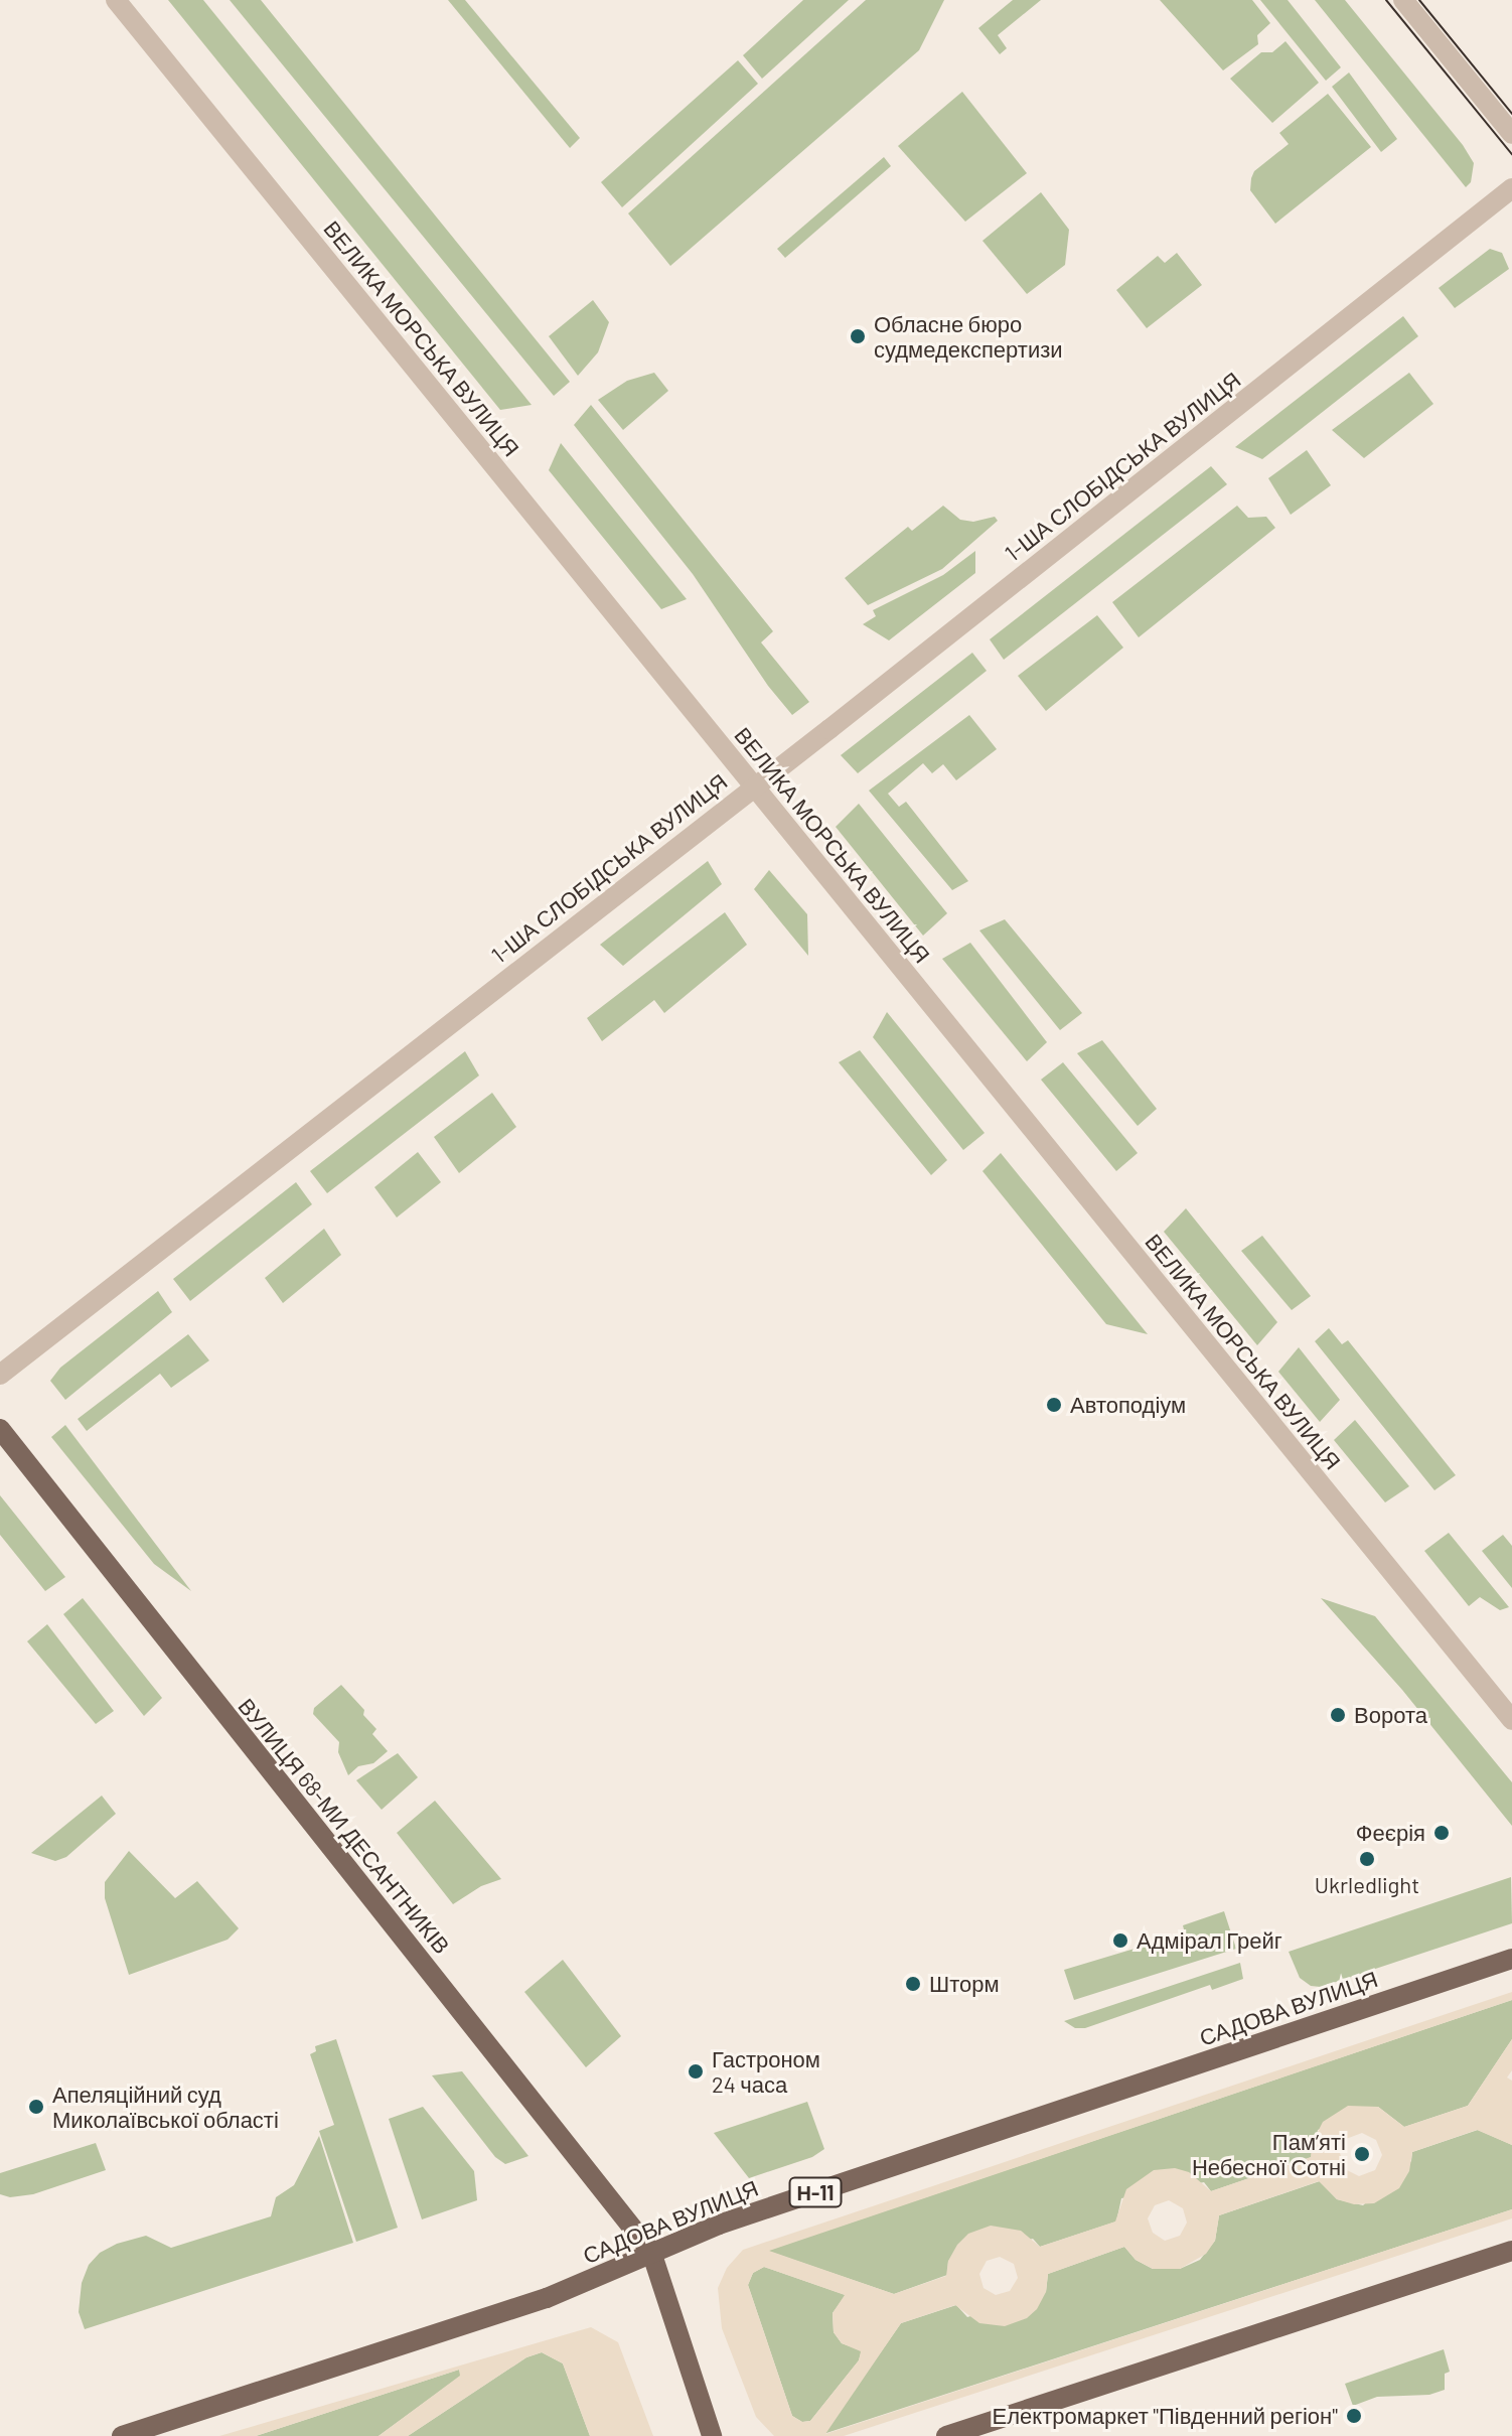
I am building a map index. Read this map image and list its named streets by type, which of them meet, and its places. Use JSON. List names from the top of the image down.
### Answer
{
  "streets": {
    "main road": ["ВУЛИЦЯ 68-МИ ДЕСАНТНИКІВ", "САДОВА ВУЛИЦЯ", "Н-11"],
    "street": ["ВЕЛИКА МОРСЬКА ВУЛИЦЯ", "1-ША СЛОБІДСЬКА ВУЛИЦЯ"]
  },
  "crossings": [
    ["ВЕЛИКА МОРСЬКА ВУЛИЦЯ", "1-ША СЛОБІДСЬКА ВУЛИЦЯ"],
    ["ВУЛИЦЯ 68-МИ ДЕСАНТНИКІВ", "САДОВА ВУЛИЦЯ"]
  ],
  "places": [
    "Обласне бюро судмедекспертизи",
    "Автоподіум",
    "Ворота",
    "Феєрія",
    "Ukrledlight",
    "Адмірал Грейг",
    "Шторм",
    "Гастроном 24 часа",
    "Апеляційний суд Миколаївської області",
    "Пам’яті Небесної Сотні",
    "Електромаркет \"Південний регіон\""
  ]
}
